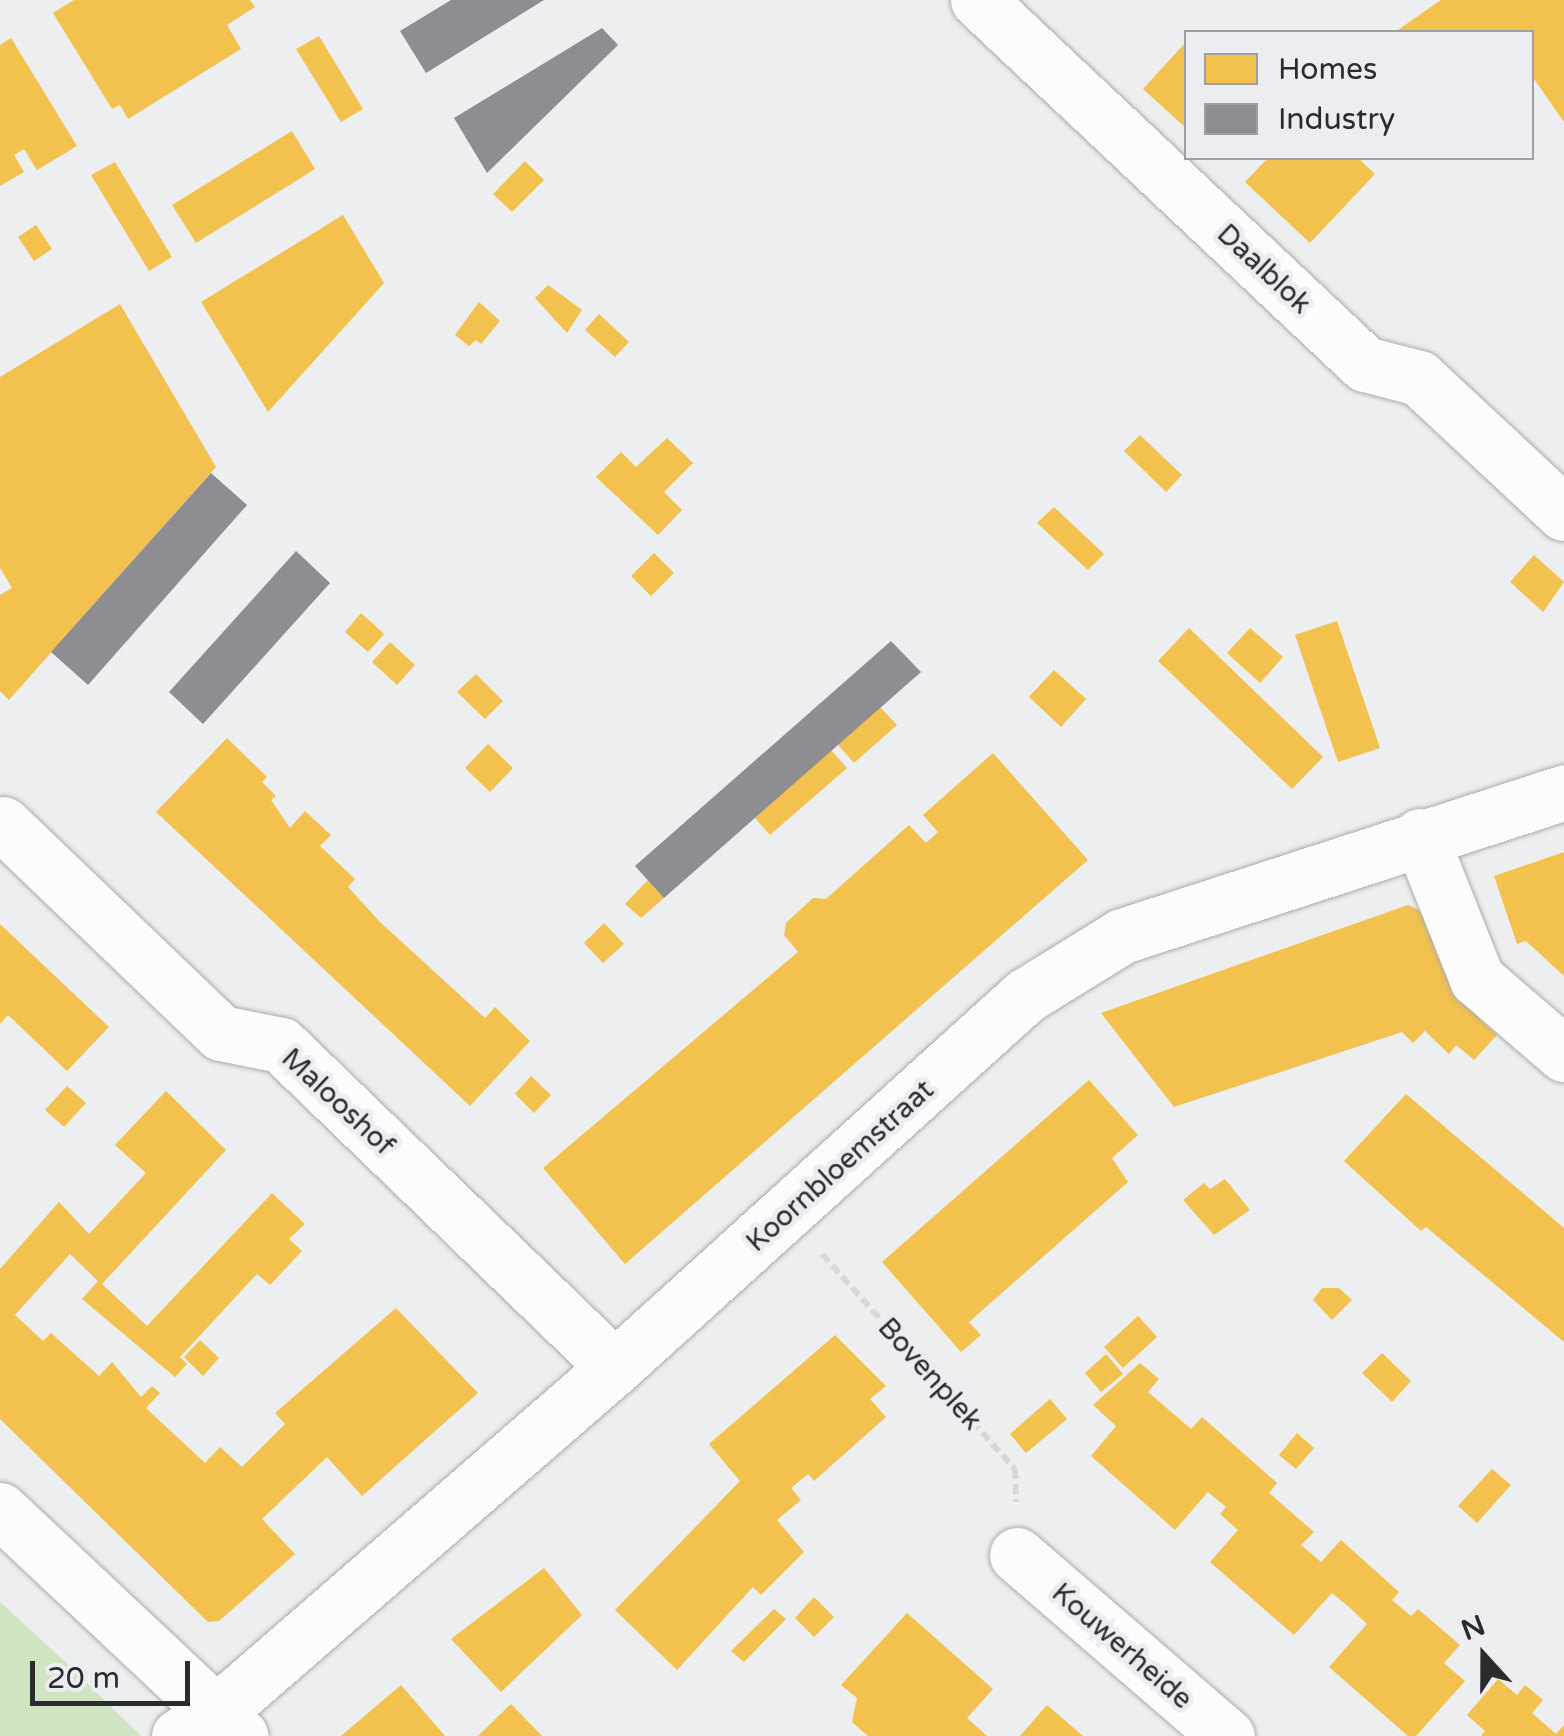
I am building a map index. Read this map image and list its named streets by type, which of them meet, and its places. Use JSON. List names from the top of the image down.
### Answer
{
  "streets": {
    "street": [
      "Daalblok",
      "Malooshof",
      "Koornbloemstraat",
      "Kouwerheide"
    ],
    "path": ["Bovenplek"]
  },
  "crossings": [
    ["Malooshof", "Koornbloemstraat"],
    ["Koornbloemstraat", "Bovenplek"],
    ["Bovenplek", "Kouwerheide"]
  ],
  "legend": ["Homes", "Industry"],
  "scale_bar": "20 m",
  "north": "top"
}
